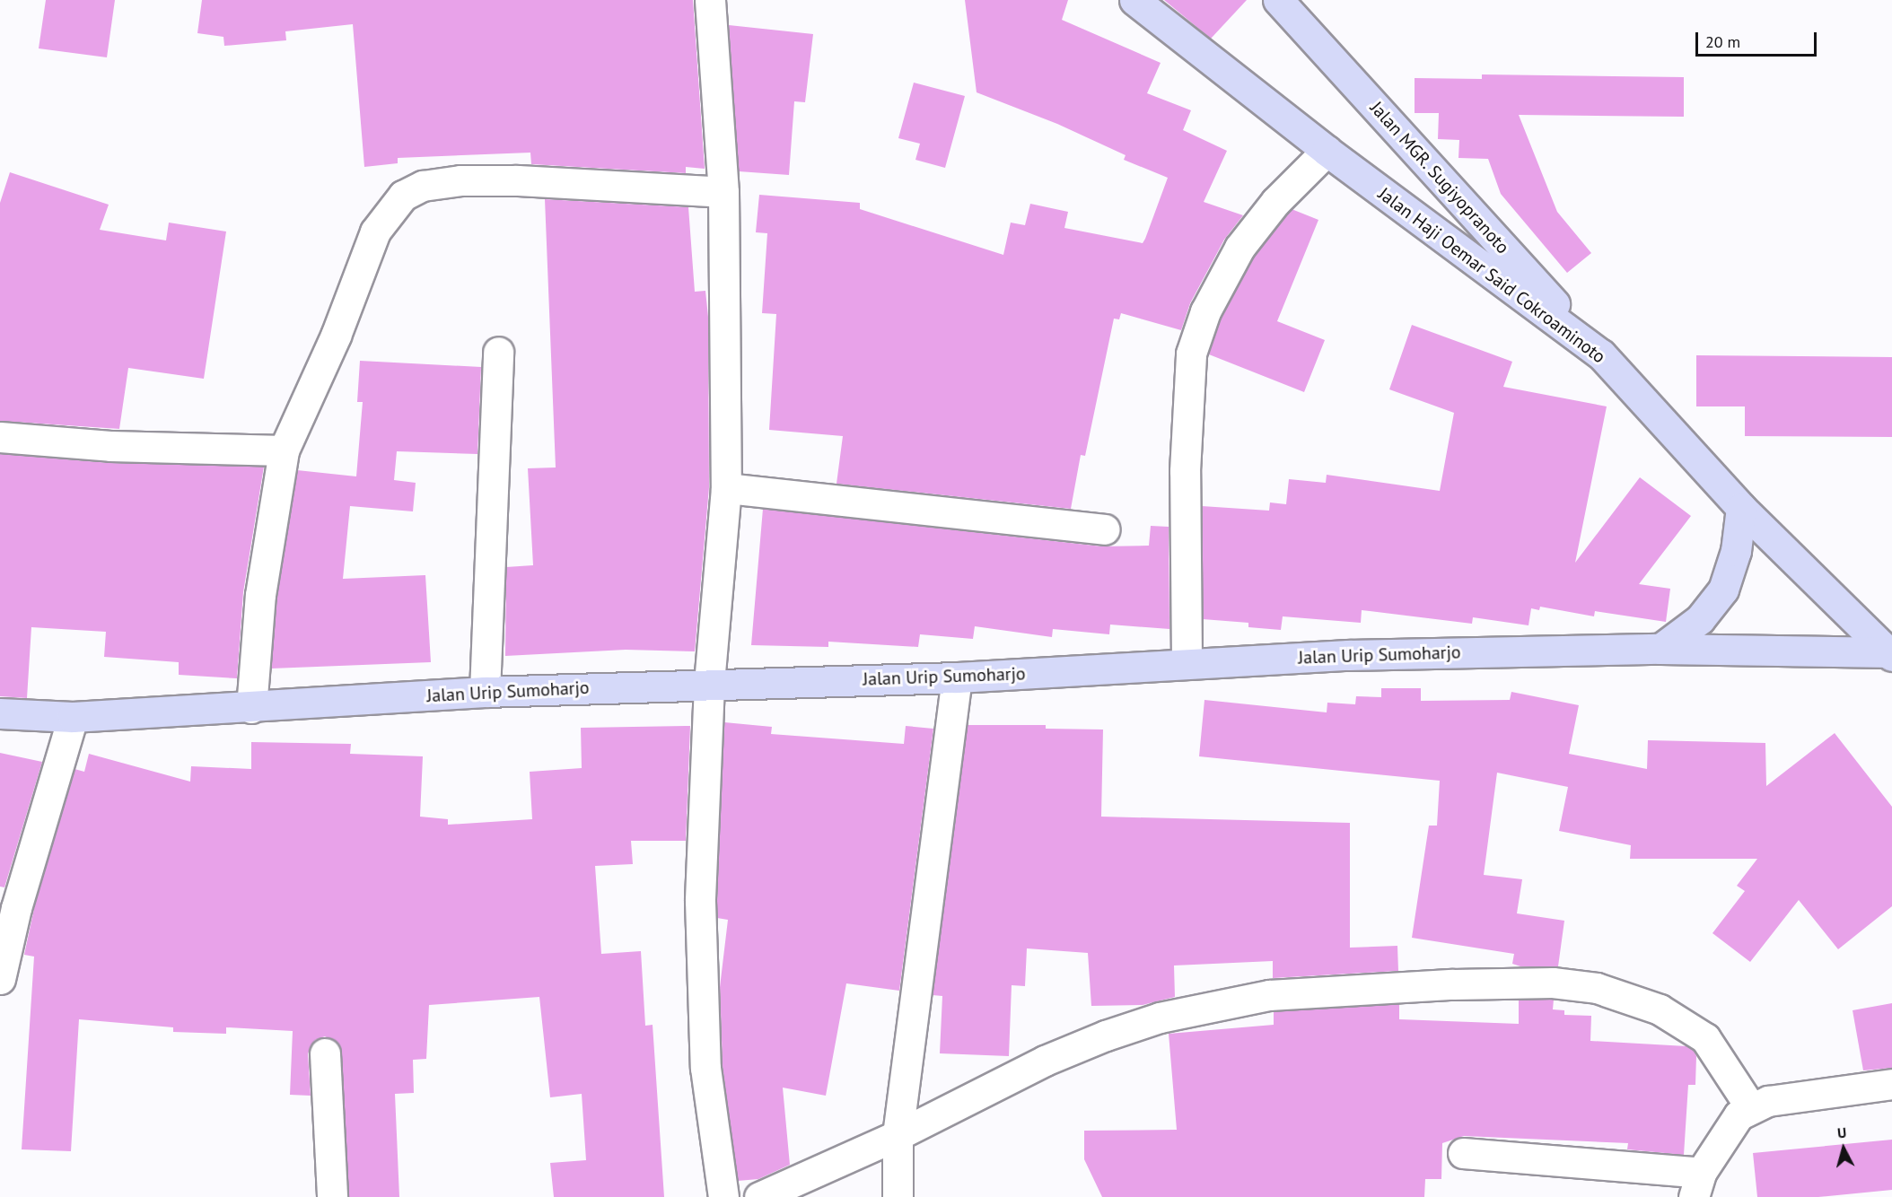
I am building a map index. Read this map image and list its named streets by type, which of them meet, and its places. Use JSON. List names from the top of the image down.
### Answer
{
  "streets": {
    "main road": ["Jalan MGR. Sugiyopranoto", "Jalan Haji Oemar Said Cokroaminoto", "Jalan Urip Sumoharjo"]
  },
  "crossings": [
    ["Jalan MGR. Sugiyopranoto", "Jalan Haji Oemar Said Cokroaminoto"],
    ["Jalan Haji Oemar Said Cokroaminoto", "Jalan Urip Sumoharjo"]
  ],
  "scale_bar": "20 m",
  "north": "top"
}
